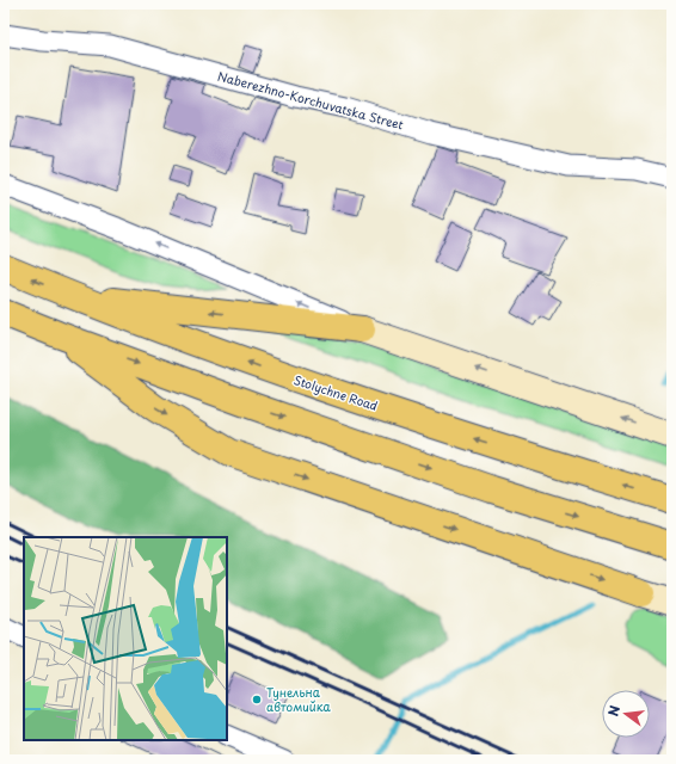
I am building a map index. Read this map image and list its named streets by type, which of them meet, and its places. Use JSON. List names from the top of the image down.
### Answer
{
  "streets": {
    "highway": ["Stolychne Road"],
    "street": ["Naberezhno-Korchuvatska Street"]
  },
  "places": ["Тунельна автомийка"],
  "north": "left"
}
